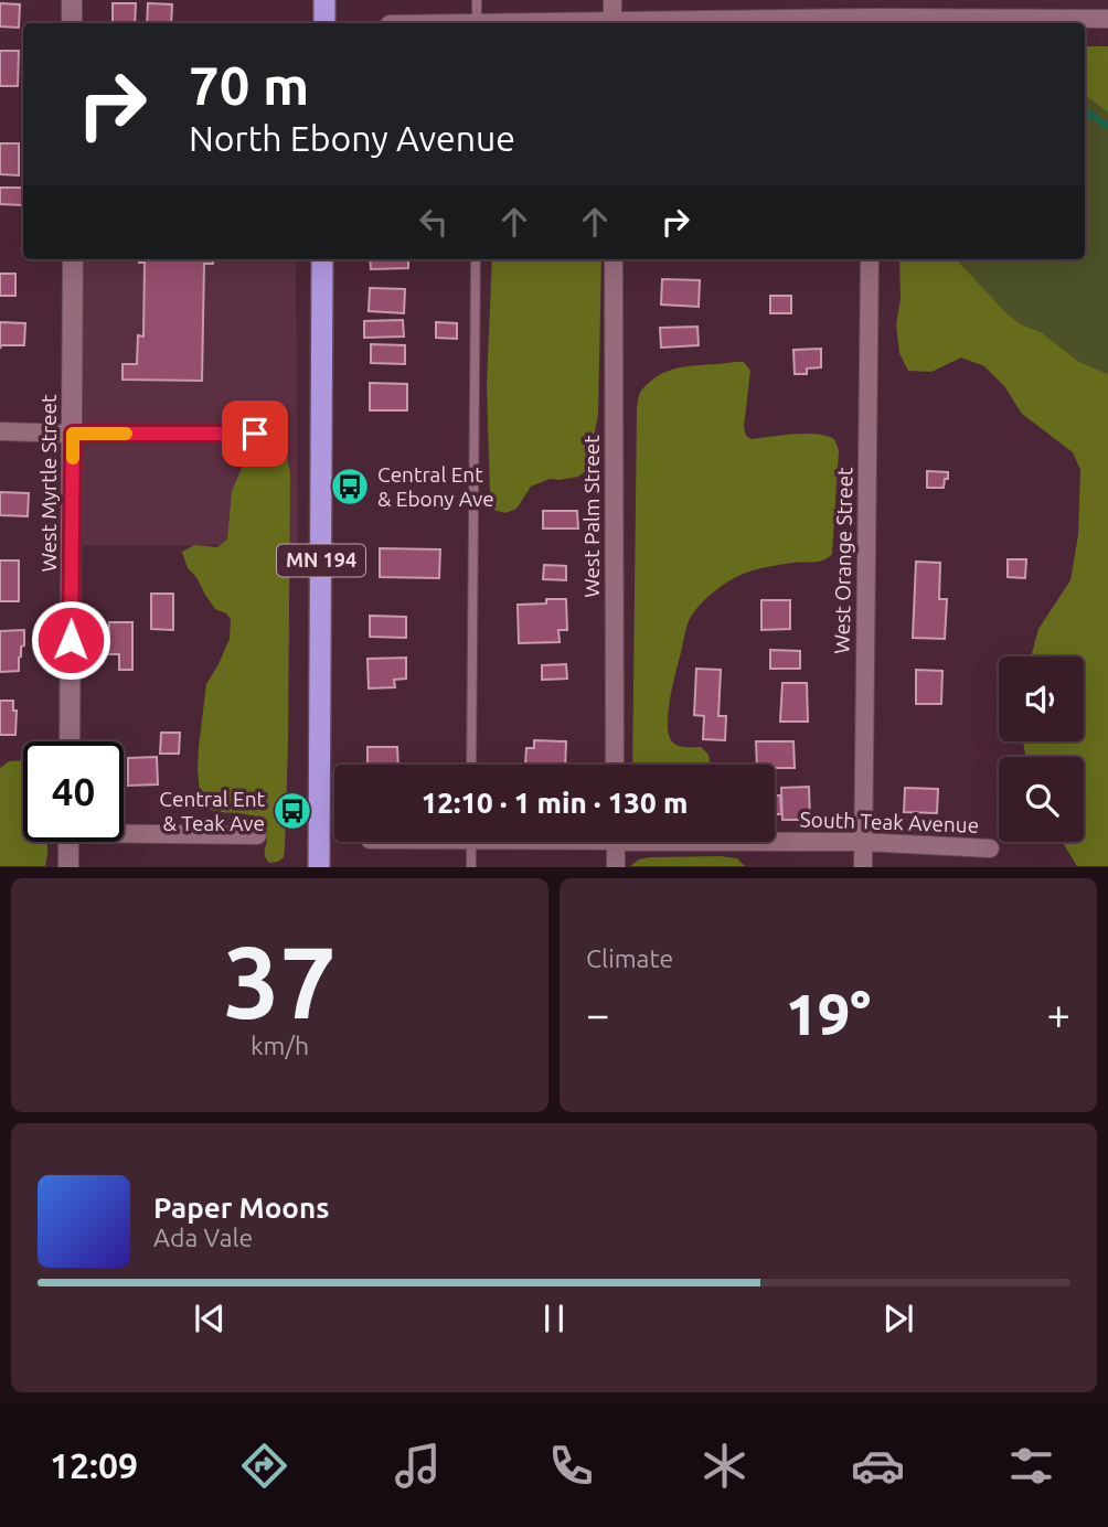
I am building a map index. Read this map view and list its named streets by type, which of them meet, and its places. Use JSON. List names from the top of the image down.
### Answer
{
  "streets": {
    "highway": ["MN 194"],
    "street": [
      "West Myrtle Street",
      "West Palm Street",
      "West Orange Street",
      "South Teak Avenue"
    ]
  },
  "crossings": [
    ["West Orange Street", "South Teak Avenue"]
  ],
  "places": {
    "bus stop": ["Central Ent & Ebony Ave", "Central Ent & Teak Ave"]
  },
  "page": {
    "turn": ["70 m", "North Ebony Avenue"],
    "limit": "40",
    "trip": "12:10 · 1 min · 130 m",
    "tile": [
      ["37", "km/h"],
      "Climate"
    ],
    "heat": ["−", "19°", "+"],
    "song": ["Paper Moons", "Ada Vale"],
    "tabs": "12:09"
  }
}
